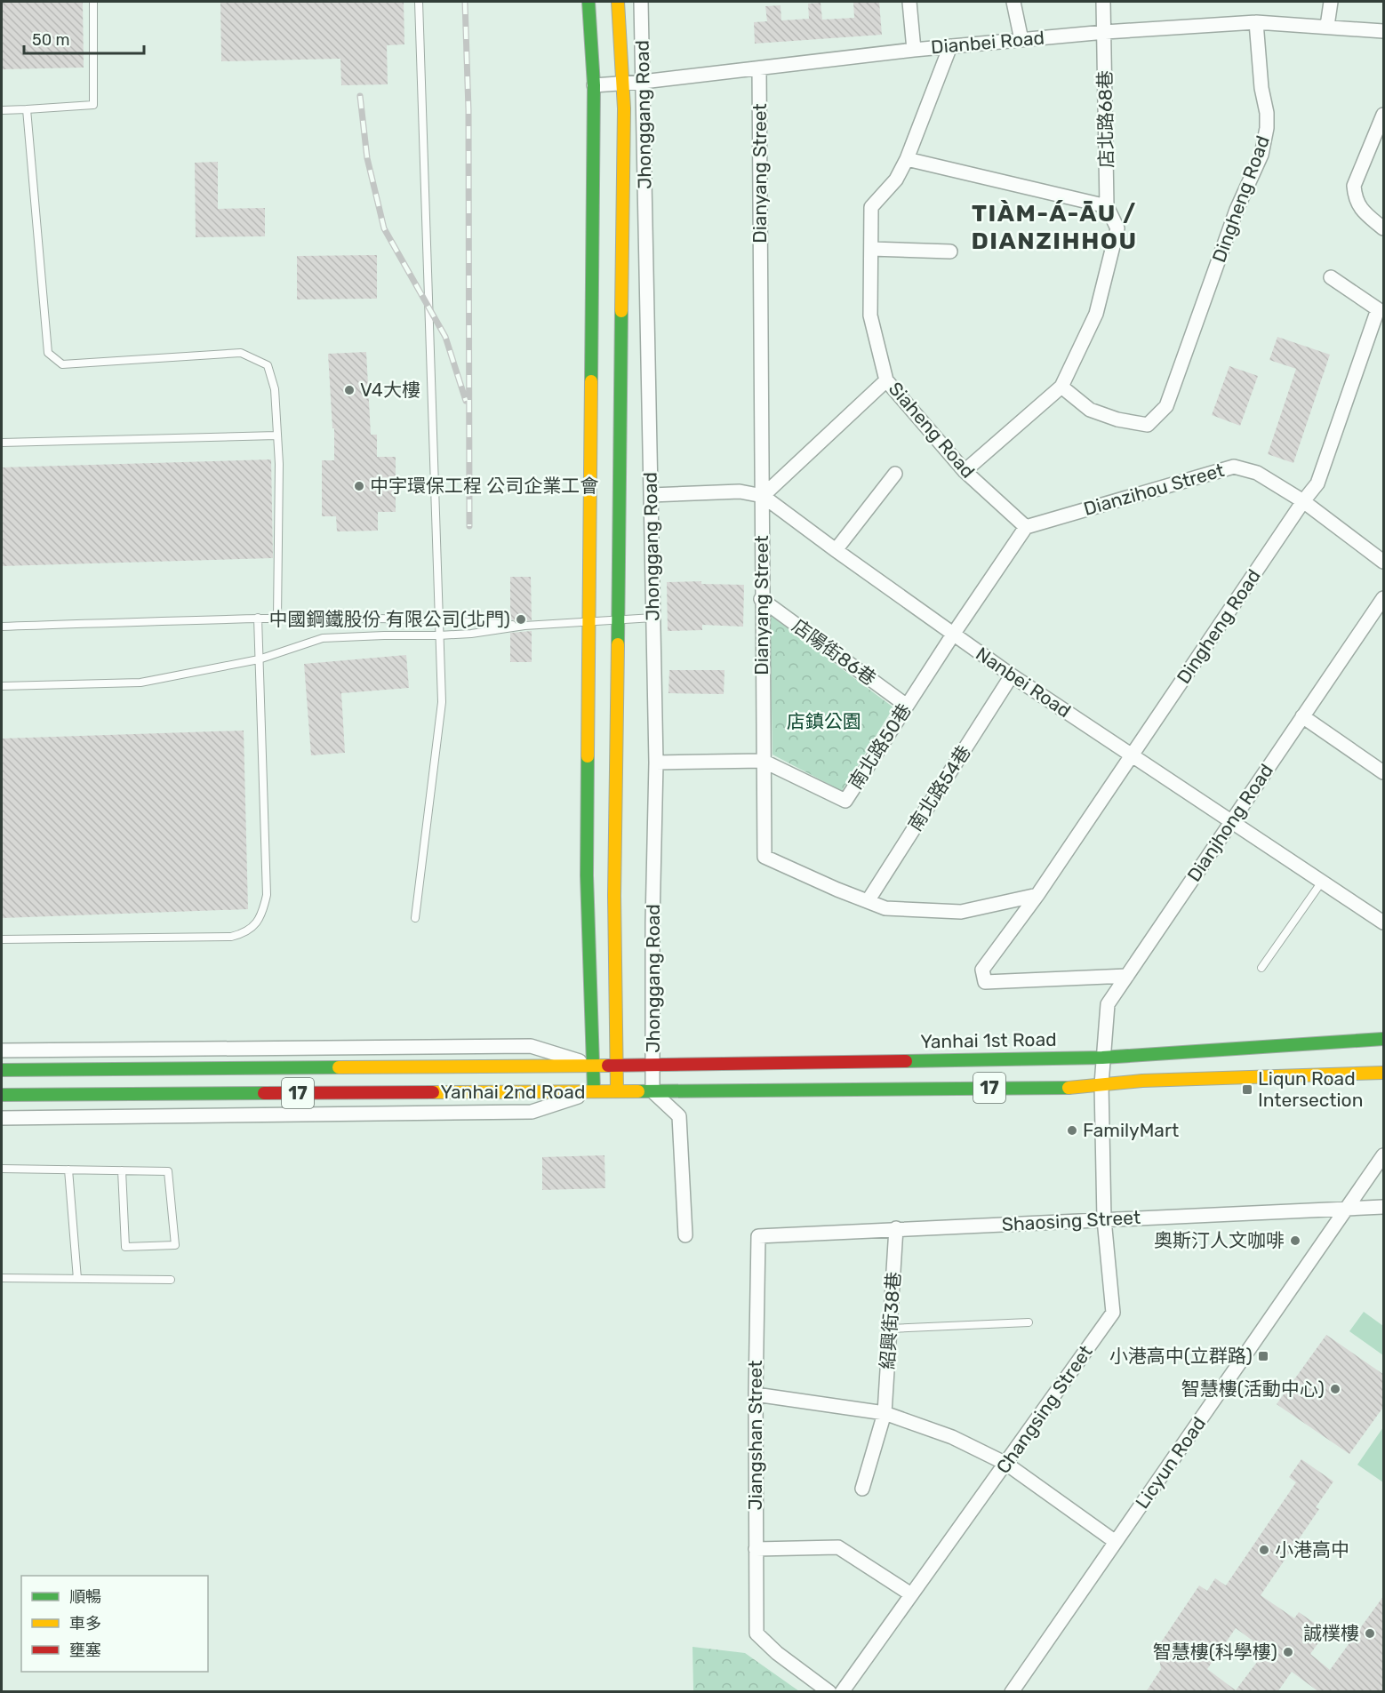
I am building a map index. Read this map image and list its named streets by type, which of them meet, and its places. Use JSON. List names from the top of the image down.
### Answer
{
  "streets": {
    "main road": [
      "Jhonggang Road",
      "Yanhai 1st Road",
      "17",
      "Yanhai 2nd Road"
    ],
    "street": [
      "Dianbei Road",
      "店北路68巷",
      "Dianyang Street",
      "Dingheng Road",
      "Siaheng Road",
      "Dianzihou Street",
      "店陽街86巷",
      "Nanbei Road",
      "南北路50巷",
      "南北路54巷",
      "Dianjhong Road",
      "Shaosing Street",
      "紹興街38巷",
      "Changsing Street",
      "Jiangshan Street",
      "Licyun Road"
    ]
  },
  "crossings": [
    ["Dianbei Road", "Jhonggang Road"],
    ["Dianbei Road", "店北路68巷"],
    ["Dianbei Road", "Dianyang Street"],
    ["Dianbei Road", "Dingheng Road"],
    ["Dianbei Road", "Siaheng Road"],
    ["Jhonggang Road", "Nanbei Road"],
    ["Jhonggang Road", "南北路50巷"],
    ["Jhonggang Road", "Yanhai 1st Road"],
    ["Jhonggang Road", "17"],
    ["Dianyang Street", "Dingheng Road"],
    ["Dianyang Street", "店陽街86巷"],
    ["Dianyang Street", "Nanbei Road"],
    ["Dianyang Street", "南北路50巷"],
    ["Dianyang Street", "南北路54巷"],
    ["Dingheng Road", "Dianzihou Street"],
    ["Dingheng Road", "Nanbei Road"],
    ["Dingheng Road", "Dianjhong Road"],
    ["Siaheng Road", "Dianzihou Street"],
    ["店陽街86巷", "南北路50巷"],
    ["Nanbei Road", "南北路50巷"],
    ["Nanbei Road", "南北路54巷"],
    ["Nanbei Road", "Dianjhong Road"],
    ["Dianjhong Road", "Yanhai 1st Road"],
    ["Dianjhong Road", "17"],
    ["Dianjhong Road", "Changsing Street"],
    ["Yanhai 1st Road", "Yanhai 2nd Road"],
    ["17", "Yanhai 2nd Road"],
    ["17", "Changsing Street"],
    ["Shaosing Street", "紹興街38巷"],
    ["Shaosing Street", "Changsing Street"],
    ["Shaosing Street", "Jiangshan Street"],
    ["Shaosing Street", "Licyun Road"]
  ],
  "districts": ["TIÀM-Á-ĀU / DIANZIHHOU"],
  "parks": ["店鎮公園"],
  "places": {
    "other": [
      "V4大樓",
      "中宇環保工程 公司企業工會",
      "中國鋼鐵股份 有限公司(北門)",
      "FamilyMart",
      "奧斯汀人文咖啡",
      "智慧樓(活動中心)",
      "小港高中",
      "誠樸樓",
      "智慧樓(科學樓)"
    ],
    "transit": ["Liqun Road Intersection", "小港高中(立群路)"]
  },
  "legend": ["順暢", "車多", "壅塞"],
  "scale_bar": "50 m"
}
